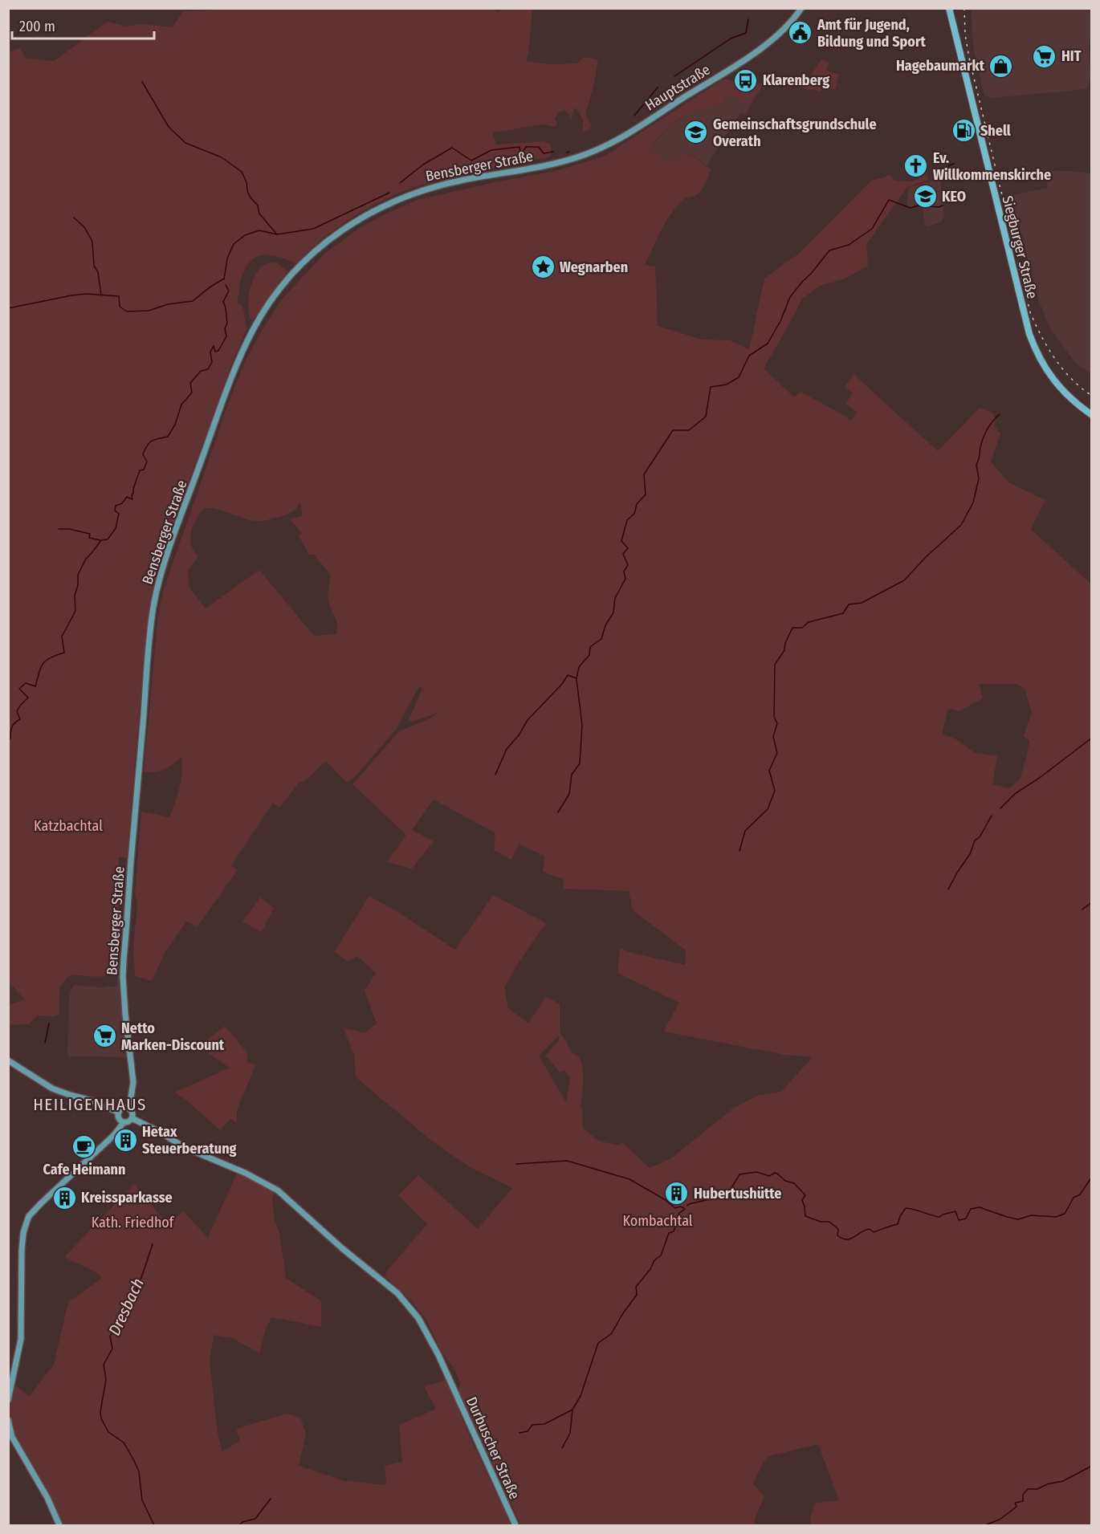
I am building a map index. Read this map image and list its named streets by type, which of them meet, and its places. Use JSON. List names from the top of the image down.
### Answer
{
  "streets": {
    "main road": [
      "Hauptstraße",
      "Bensberger Straße",
      "Siegburger Straße",
      "Durbuscher Straße"
    ]
  },
  "crossings": [
    ["Hauptstraße", "Bensberger Straße"],
    ["Bensberger Straße", "Durbuscher Straße"]
  ],
  "districts": ["HEILIGENHAUS"],
  "water": ["Dresbach"],
  "parks": ["Katzbachtal", "Kombachtal", "Kath. Friedhof"],
  "places": {
    "public building": ["Amt für Jugend, Bildung und Sport"],
    "supermarket": ["HIT", "Netto Marken-Discount"],
    "shop": ["Hagebaumarkt"],
    "bus stop": ["Klarenberg"],
    "fuel station": ["Shell"],
    "school or university": ["Gemeinschaftsgrundschule Overath", "KEO"],
    "church": ["Ev. Willkommenskirche"],
    "place": ["Wegnarben"],
    "building": ["Hetax Steuerberatung", "Hubertushütte", "Kreissparkasse"],
    "cafe": ["Cafe Heimann"]
  },
  "scale_bar": "200 m"
}
